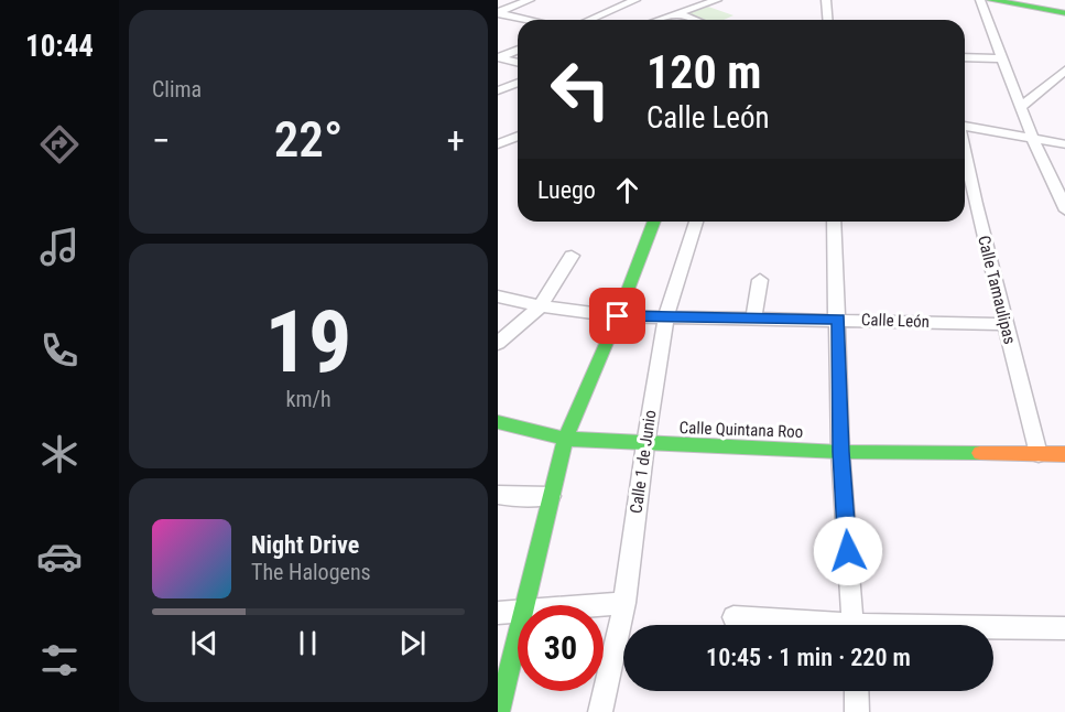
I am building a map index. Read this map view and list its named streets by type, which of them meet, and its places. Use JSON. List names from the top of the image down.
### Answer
{
  "streets": {
    "street": [
      "Calle Tamaulipas",
      "Calle León",
      "Calle Quintana Roo",
      "Calle 1 de Junio"
    ]
  },
  "crossings": [
    ["Calle Tamaulipas", "Calle León"],
    ["Calle Tamaulipas", "Calle Quintana Roo"],
    ["Calle León", "Calle 1 de Junio"],
    ["Calle Quintana Roo", "Calle 1 de Junio"]
  ],
  "page": {
    "tabs": "10:44",
    "tile": [
      "Clima",
      ["19", "km/h"]
    ],
    "turn": ["120 m", "Calle León"],
    "heat": ["−", "22°", "+"],
    "then": "Luego",
    "song": ["Night Drive", "The Halogens"],
    "limit": "30",
    "trip": "10:45 · 1 min · 220 m"
  }
}
